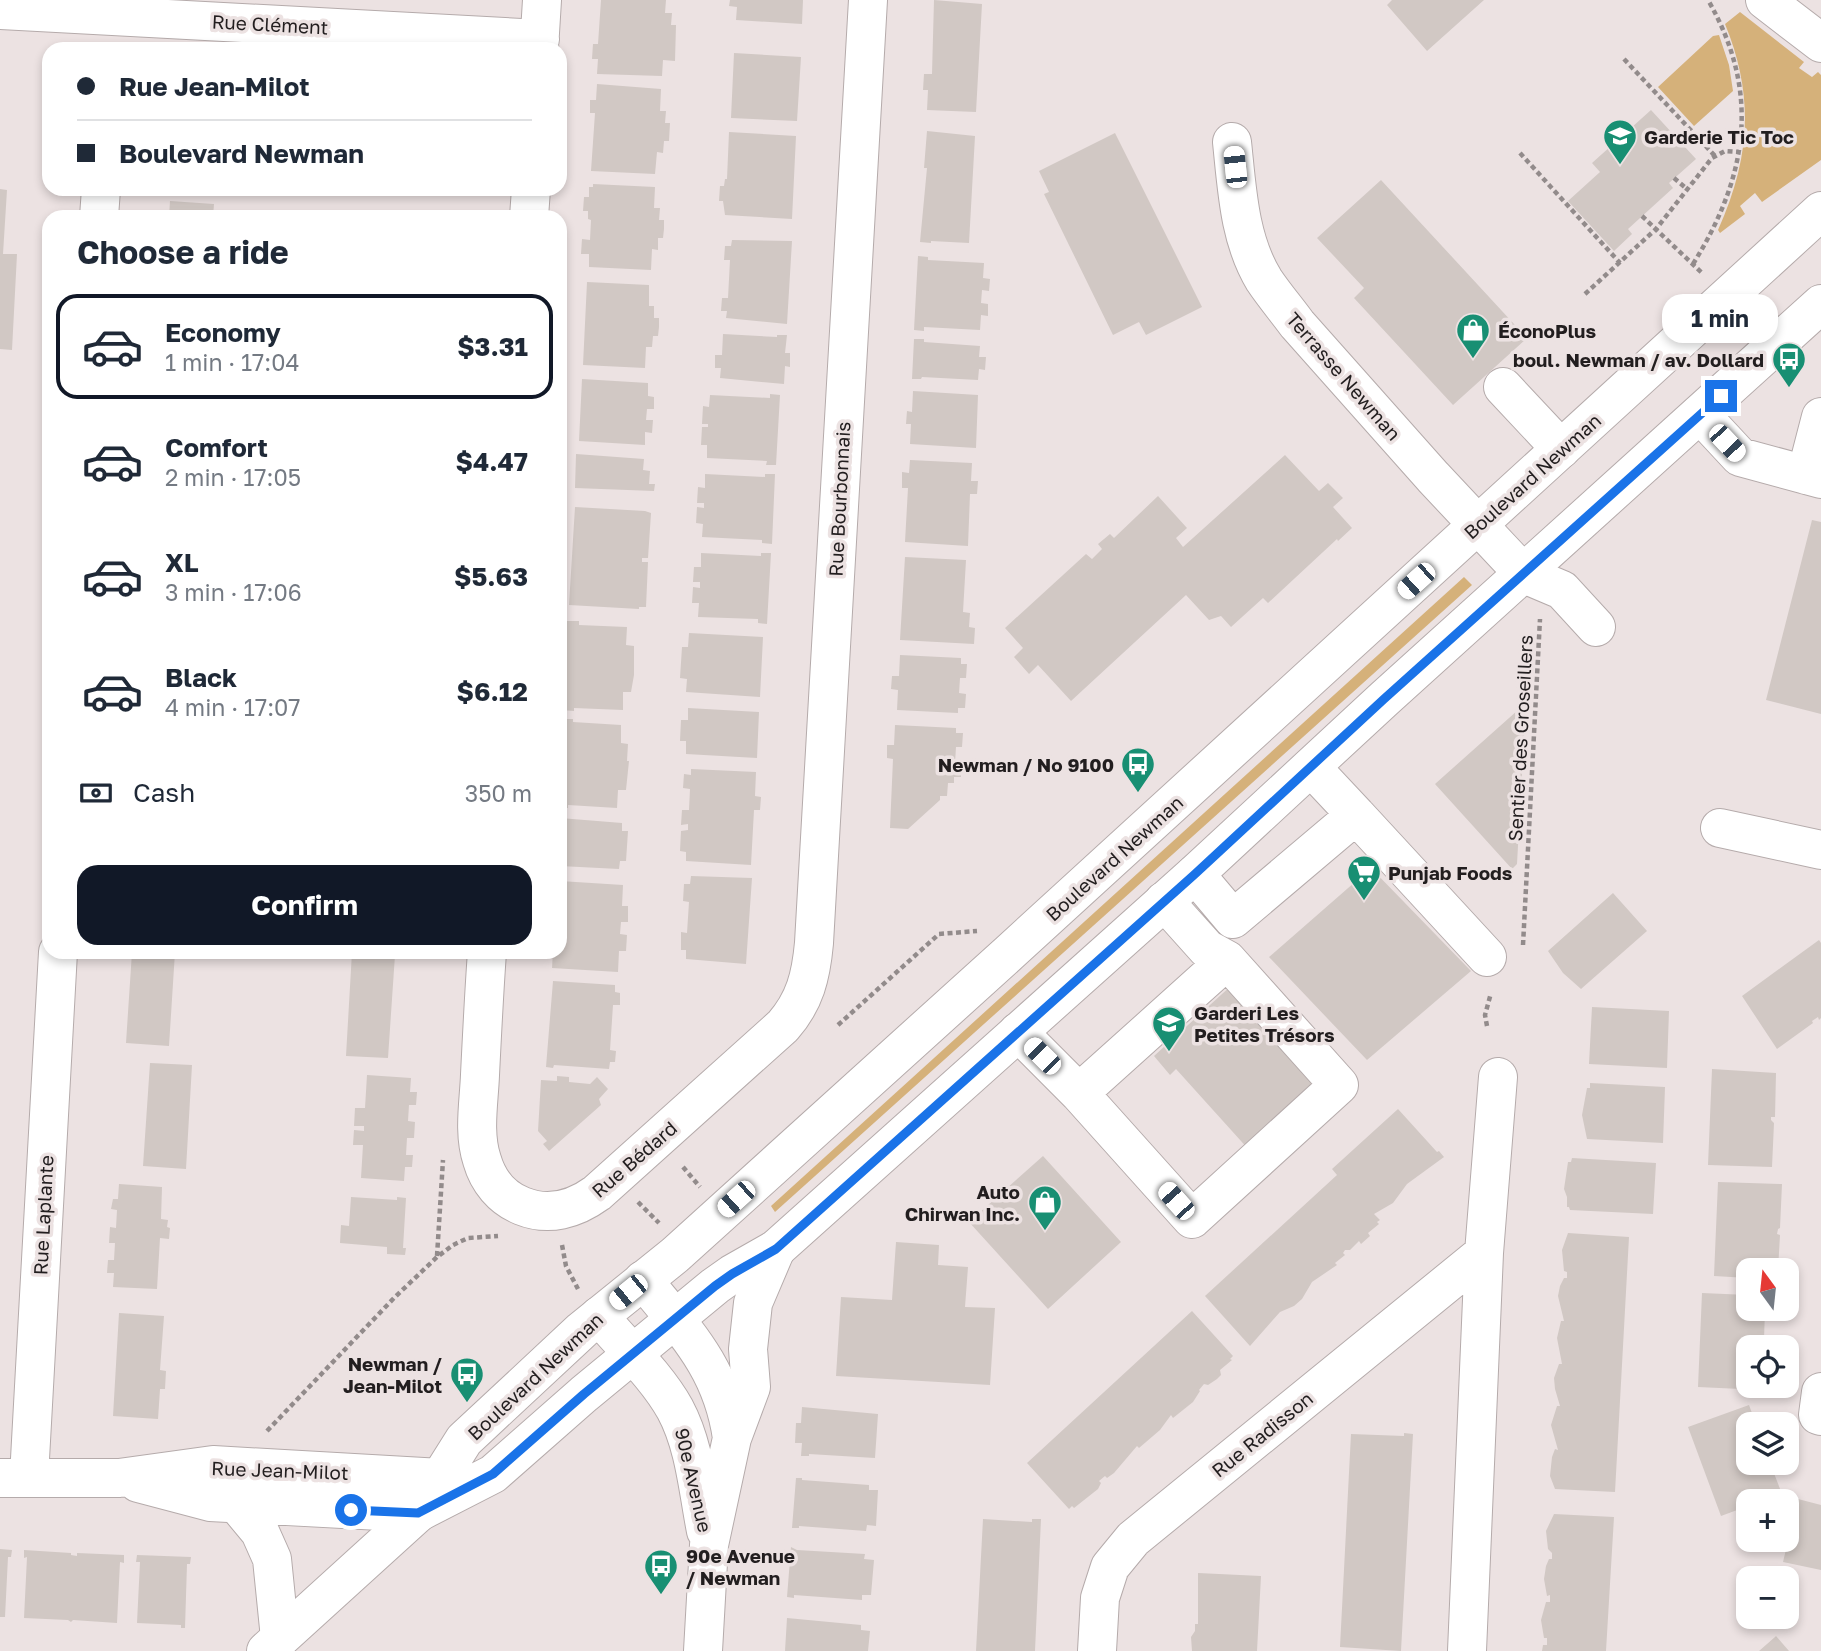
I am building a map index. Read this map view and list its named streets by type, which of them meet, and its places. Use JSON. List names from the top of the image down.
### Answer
{
  "streets": {
    "street": [
      "Rue Clément",
      "Terrasse Newman",
      "Boulevard Newman",
      "Rue Bourbonnais",
      "Rue Bédard",
      "Rue Laplante",
      "Rue Radisson",
      "Rue Jean-Milot",
      "90e Avenue"
    ],
    "path": ["Sentier des Groseillers"]
  },
  "crossings": [
    ["Terrasse Newman", "Boulevard Newman"],
    ["Boulevard Newman", "Rue Jean-Milot"],
    ["Boulevard Newman", "90e Avenue"],
    ["Rue Bourbonnais", "Rue Bédard"],
    ["Rue Laplante", "Rue Jean-Milot"]
  ],
  "places": {
    "school or university": ["Garderie Tic Toc", "Garderi Les Petites Trésors"],
    "shop": ["ÉconoPlus", "Auto Chirwan Inc."],
    "bus stop": [
      "boul. Newman / av. Dollard",
      "Newman / No 9100",
      "Newman / Jean-Milot",
      "90e Avenue / Newman"
    ],
    "supermarket": ["Punjab Foods"]
  },
  "north": "top",
  "page": {
    "banner": ["Rue Jean-Milot", "Boulevard Newman"],
    "heading": "Choose a ride",
    "bubble": "1 min",
    "list": [
      {
        "name": "Economy",
        "note": "1 min · 17:04",
        "value": "$3.31"
      },
      {
        "name": "Comfort",
        "note": "2 min · 17:05",
        "value": "$4.47"
      },
      {
        "name": "XL",
        "note": "3 min · 17:06",
        "value": "$5.63"
      },
      {
        "name": "Black",
        "note": "4 min · 17:07",
        "value": "$6.12"
      }
    ],
    "pay": ["Cash", "350 m"],
    "buttons": "Confirm",
    "map_buttons": ["+", "−"]
  }
}
